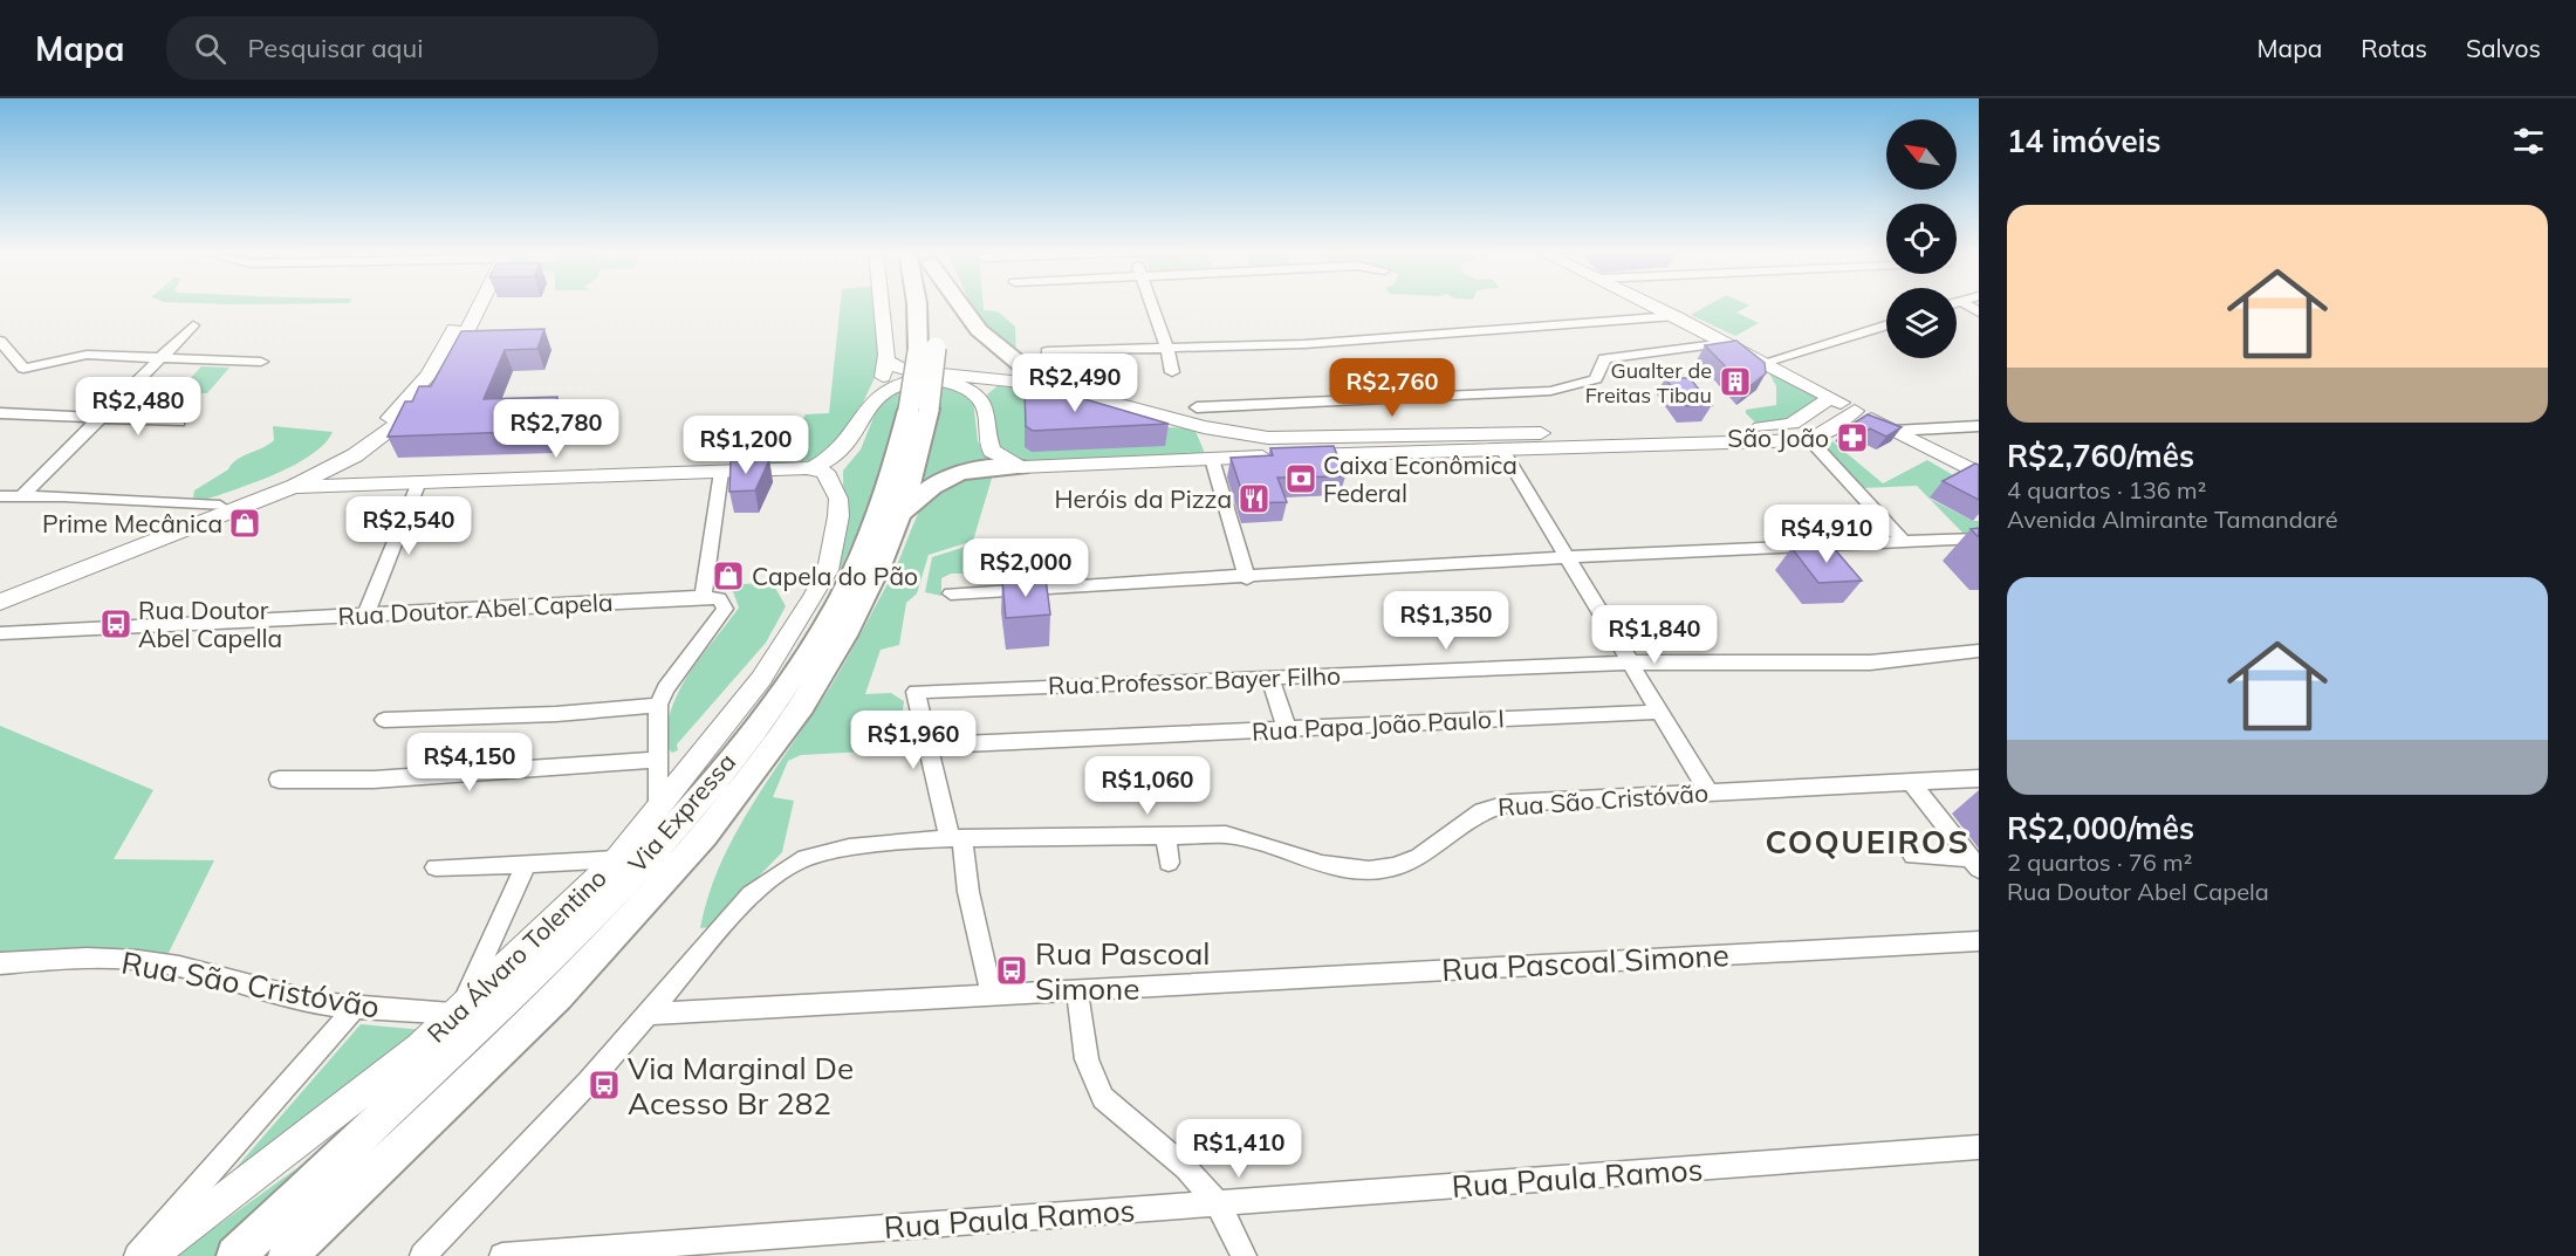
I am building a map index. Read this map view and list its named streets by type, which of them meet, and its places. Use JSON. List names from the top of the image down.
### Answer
{
  "streets": {
    "highway": ["Via Expressa"],
    "main road": ["Rua Álvaro Tolentino"],
    "street": [
      "Rua Doutor Abel Capela",
      "Rua Professor Bayer Filho",
      "Rua Papa João Paulo I",
      "Rua São Cristóvão",
      "Rua Pascoal Simone",
      "Rua Paula Ramos"
    ]
  },
  "crossings": [
    ["Rua Professor Bayer Filho", "Rua Papa João Paulo I"],
    ["Rua São Cristóvão", "Rua Álvaro Tolentino"],
    ["Rua São Cristóvão", "Rua Pascoal Simone"]
  ],
  "districts": ["COQUEIROS"],
  "places": {
    "building": ["Gualter de Freitas Tibau"],
    "pharmacy": ["São João"],
    "bank": ["Caixa Econômica Federal"],
    "restaurant": ["Heróis da Pizza"],
    "shop": ["Prime Mecânica", "Capela do Pão"],
    "bus stop": ["Rua Doutor Abel Capella", "Rua Pascoal Simone", "Via Marginal De Acesso Br 282"]
  },
  "north": "top left",
  "page": {
    "header": "Mapa",
    "search": "Pesquisar aqui",
    "nav": ["Mapa", "Rotas", "Salvos"],
    "heading": "14 imóveis",
    "list": [
      {
        "name": "R$2,760/mês",
        "note": "4 quartos · 136 m² · Avenida Almirante Tamandaré"
      },
      {
        "name": "R$2,000/mês",
        "note": "2 quartos · 76 m² · Rua Doutor Abel Capela"
      }
    ],
    "price": [
      "R$2,490",
      "R$2,760",
      "R$2,480",
      "R$2,780",
      "R$1,200",
      "R$2,540",
      "R$4,910",
      "R$2,000",
      "R$1,350",
      "R$1,840",
      "R$1,960",
      "R$4,150",
      "R$1,060",
      "R$1,410"
    ]
  }
}
